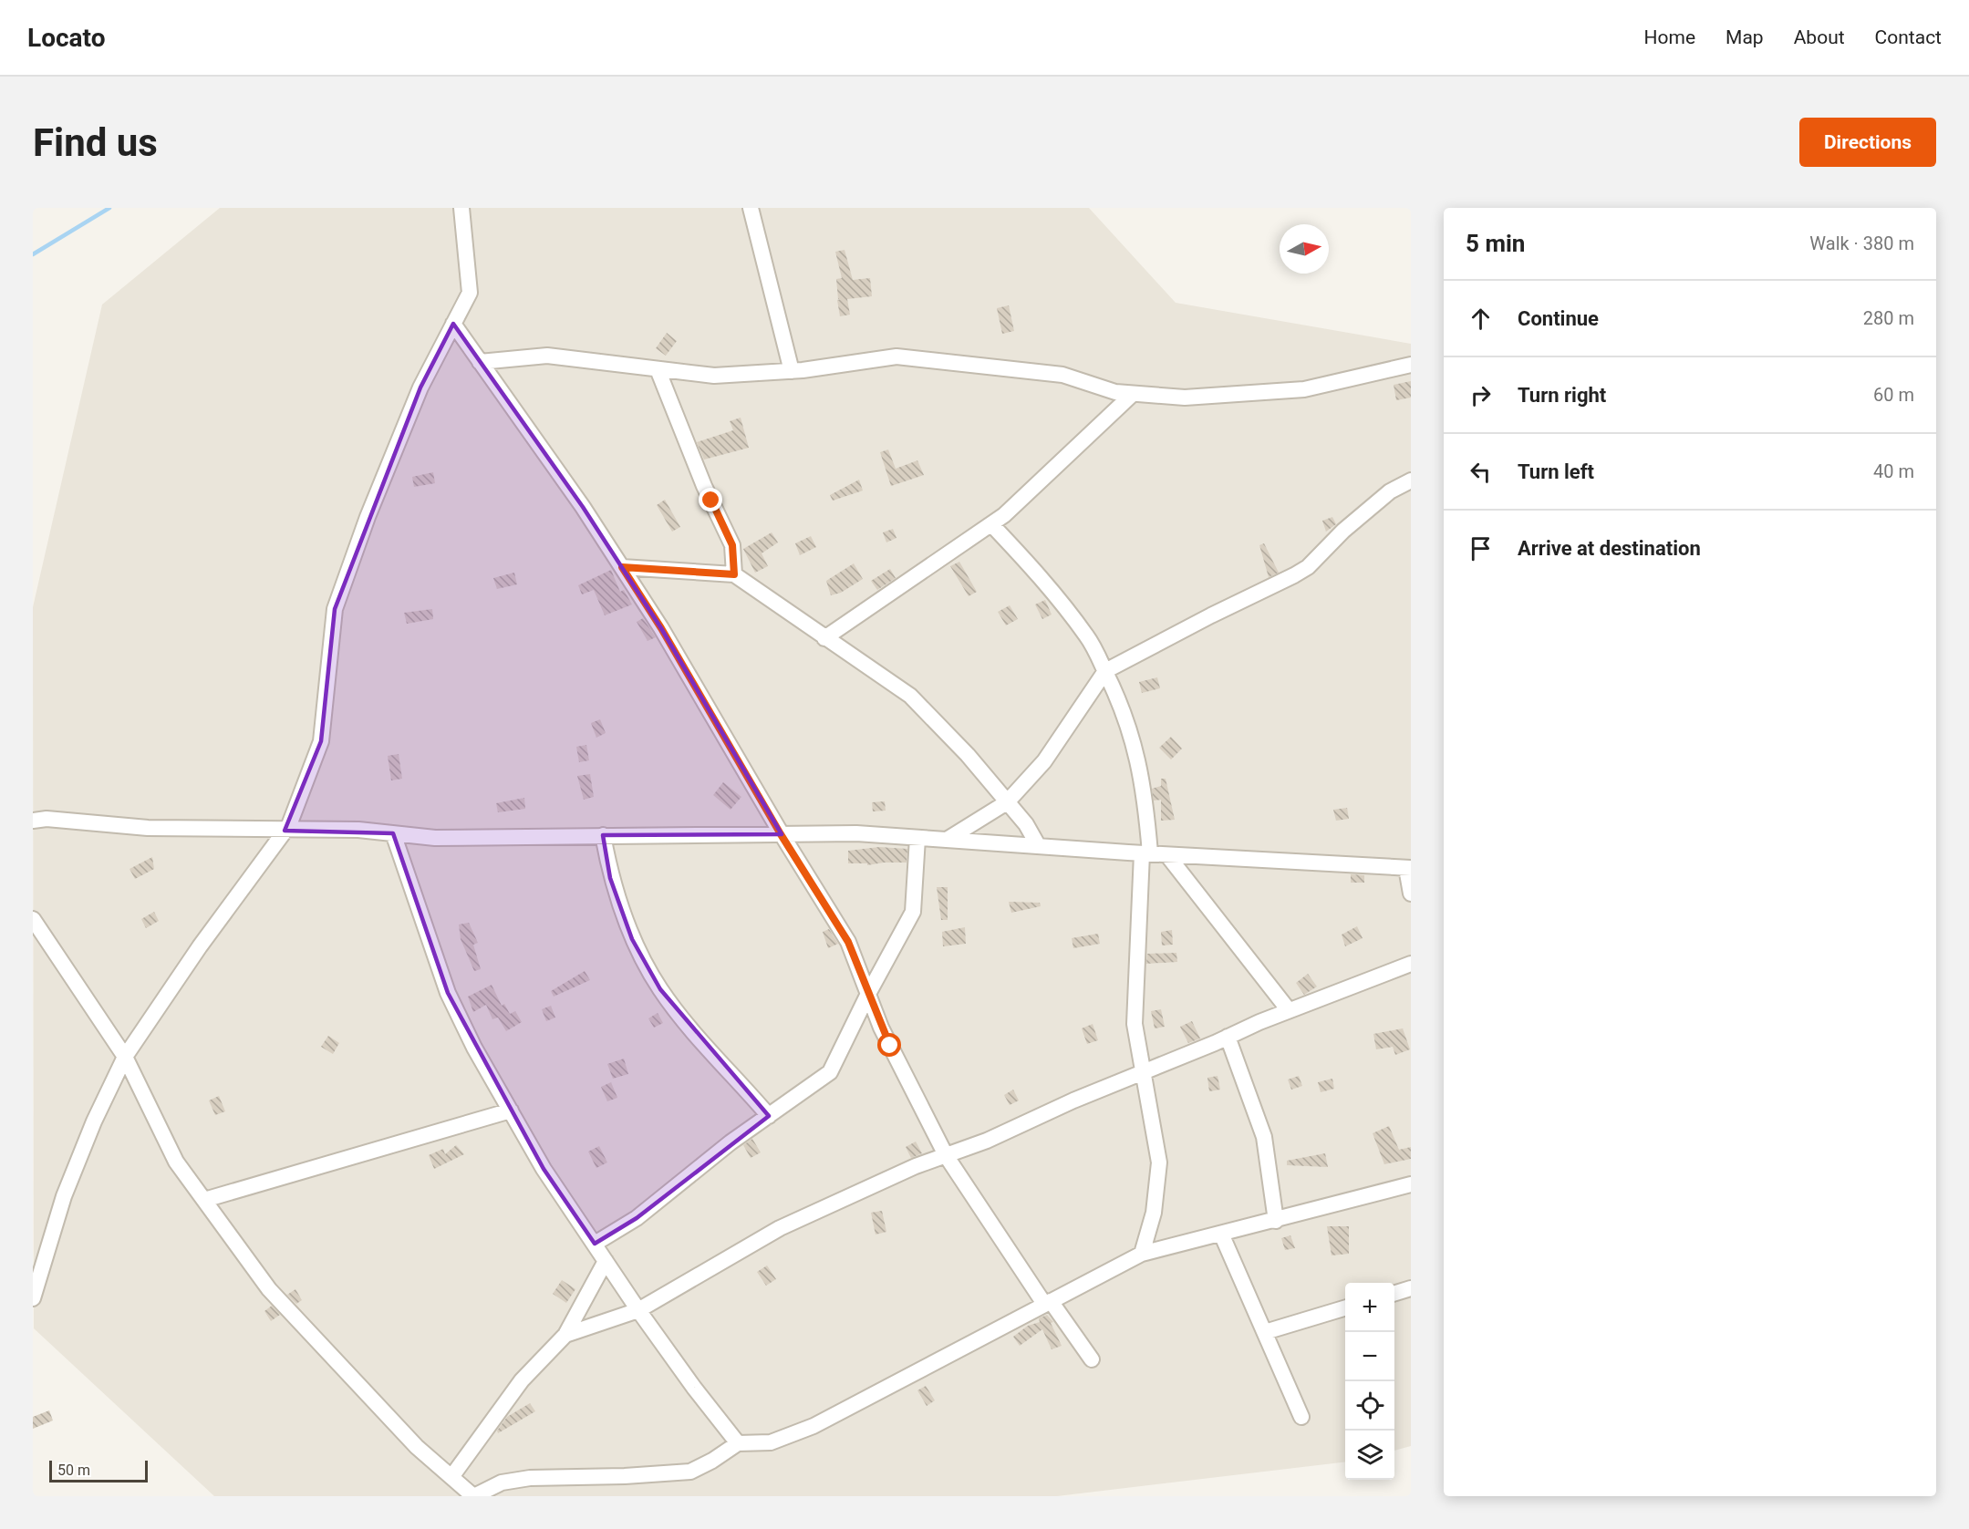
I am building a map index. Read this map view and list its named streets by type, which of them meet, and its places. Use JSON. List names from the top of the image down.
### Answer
{
  "scale_bar": "50 m",
  "north": "right",
  "page": {
    "header": "Locato",
    "nav": [
      "Home",
      "Map",
      "About",
      "Contact"
    ],
    "buttons": "Directions",
    "title": "Find us",
    "heading": ["5 min", "Walk · 380 m"],
    "list": [
      ["Continue", "280 m"],
      ["Turn right", "60 m"],
      ["Turn left", "40 m"],
      "Arrive at destination"
    ],
    "map_buttons": ["+", "−"],
    "scale": "50 m"
  }
}
